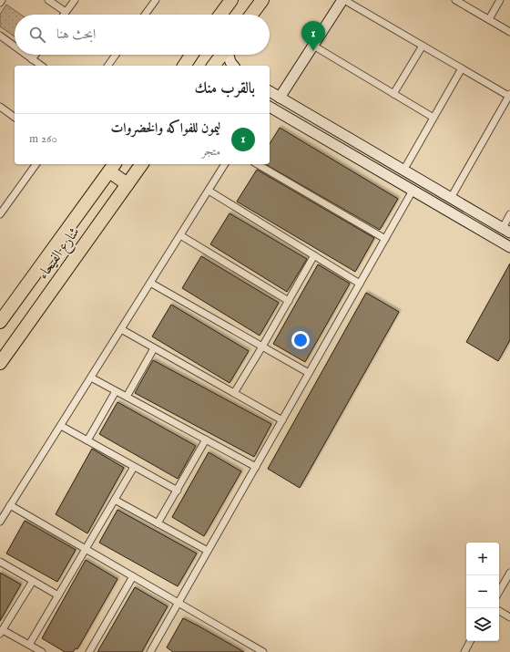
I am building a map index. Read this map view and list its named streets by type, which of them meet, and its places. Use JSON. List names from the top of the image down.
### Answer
{
  "streets": {
    "highway": ["شارع الفيحاء"]
  },
  "page": {
    "search": "ابحث هنا",
    "pins": "1",
    "heading": "بالقرب منك",
    "list": [
      {
        "mark": "1",
        "name": "ليمون للفواكه والخضروات",
        "note": "متجر",
        "value": "260 m"
      }
    ],
    "map_buttons": ["+", "−"]
  }
}
